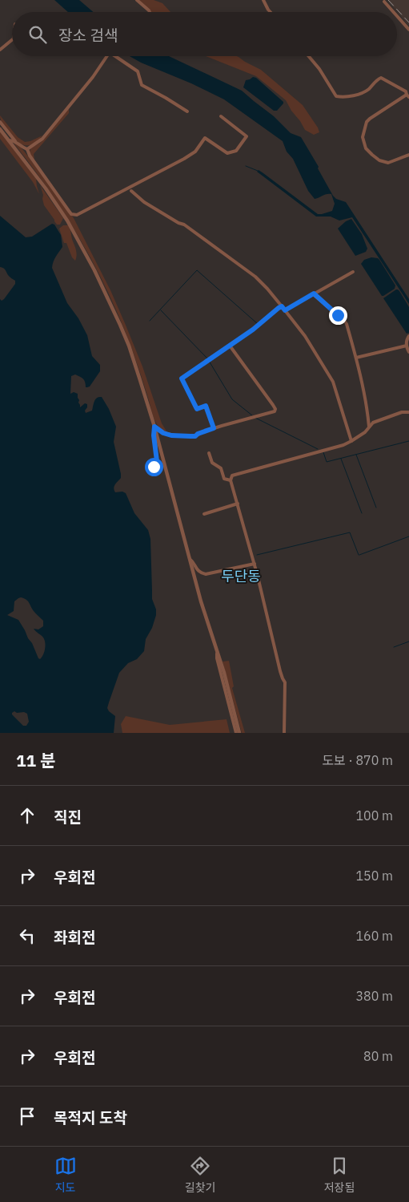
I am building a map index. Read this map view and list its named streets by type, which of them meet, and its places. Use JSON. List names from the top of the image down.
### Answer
{
  "districts": ["두단동"],
  "page": {
    "search": "장소 검색",
    "heading": ["11 분", "도보 · 870 m"],
    "list": [
      ["직진", "100 m"],
      ["우회전", "150 m"],
      ["좌회전", "160 m"],
      ["우회전", "380 m"],
      ["우회전", "80 m"],
      "목적지 도착"
    ],
    "nav": ["지도", "길찾기", "저장됨"]
  }
}
